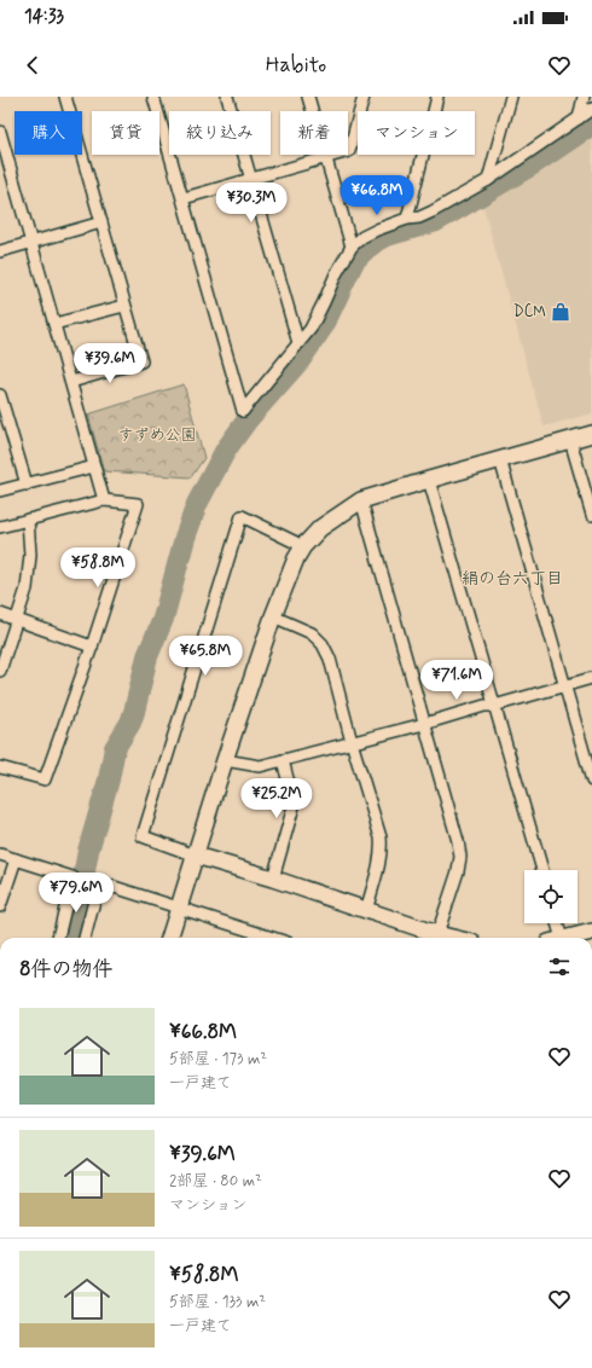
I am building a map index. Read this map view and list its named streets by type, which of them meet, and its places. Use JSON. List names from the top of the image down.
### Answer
{
  "districts": ["絹の台六丁目"],
  "parks": ["すずめ公園"],
  "places": {
    "shop": ["DCM"]
  },
  "page": {
    "status": "14:33",
    "header": "Habito",
    "chip": [
      "購入",
      "賃貸",
      "絞り込み",
      "新着",
      "マンション"
    ],
    "price": [
      "¥66.8M",
      "¥30.3M",
      "¥39.6M",
      "¥58.8M",
      "¥65.8M",
      "¥71.6M",
      "¥25.2M",
      "¥79.6M"
    ],
    "heading": "8件の物件",
    "list": [
      {
        "name": "¥66.8M",
        "note": "5部屋 · 173 m² · 一戸建て"
      },
      {
        "name": "¥39.6M",
        "note": "2部屋 · 80 m² · マンション"
      },
      {
        "name": "¥58.8M",
        "note": "5部屋 · 133 m² · 一戸建て"
      }
    ]
  }
}
